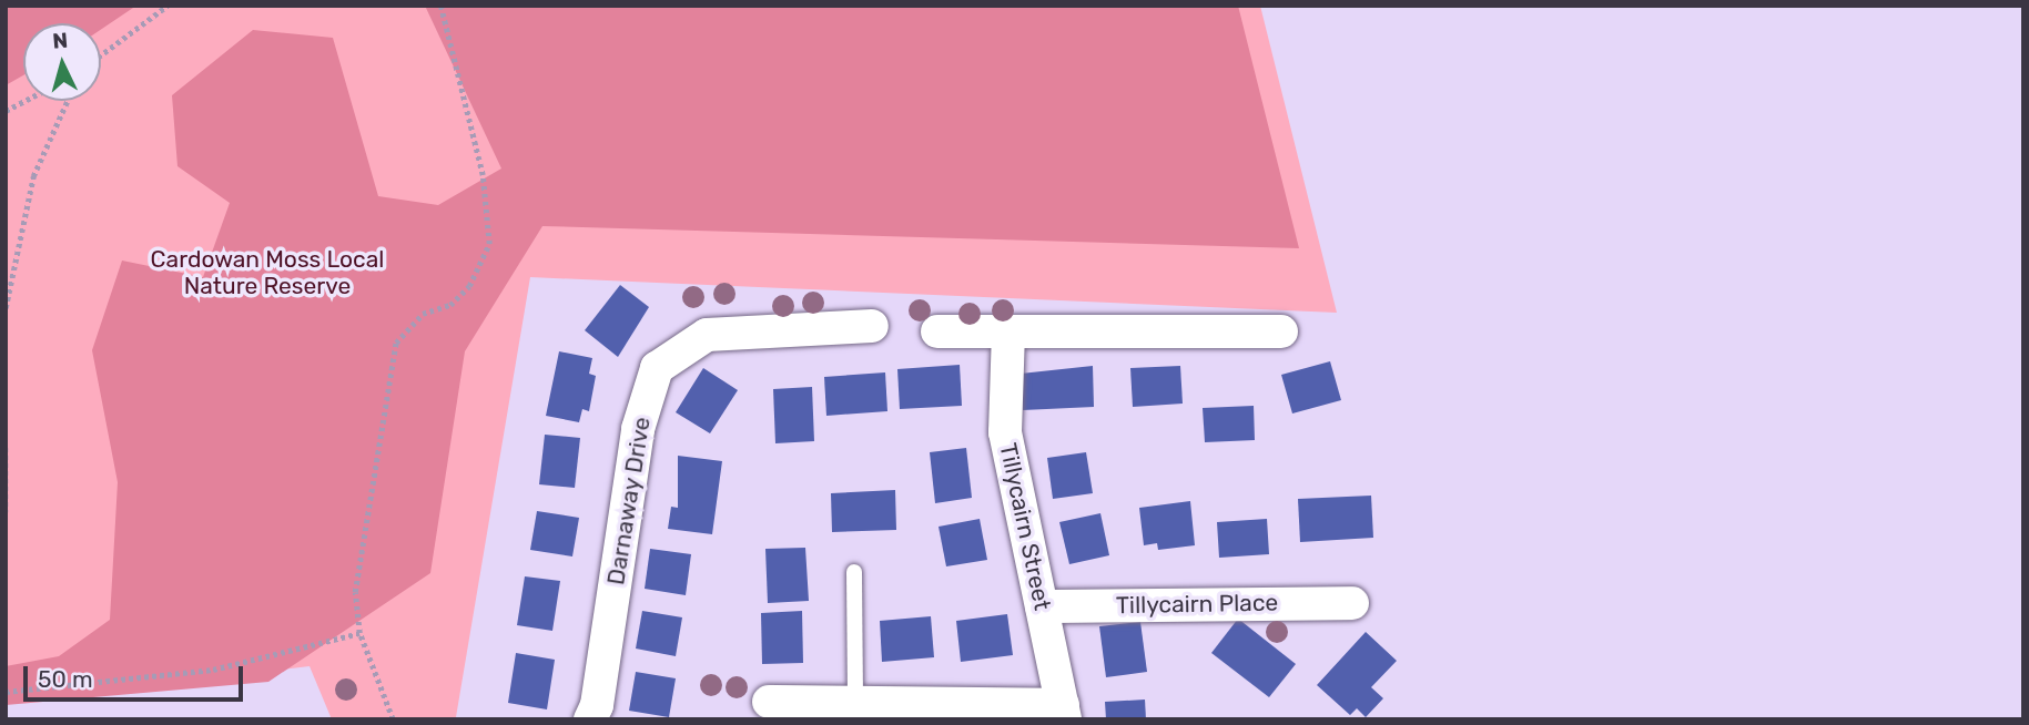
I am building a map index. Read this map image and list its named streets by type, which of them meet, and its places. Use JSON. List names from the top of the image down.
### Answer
{
  "streets": {
    "street": ["Darnaway Drive", "Tillycairn Street", "Tillycairn Place"]
  },
  "crossings": [
    ["Tillycairn Street", "Tillycairn Place"]
  ],
  "parks": ["Cardowan Moss Local Nature Reserve"],
  "scale_bar": "50 m",
  "north": "top"
}
